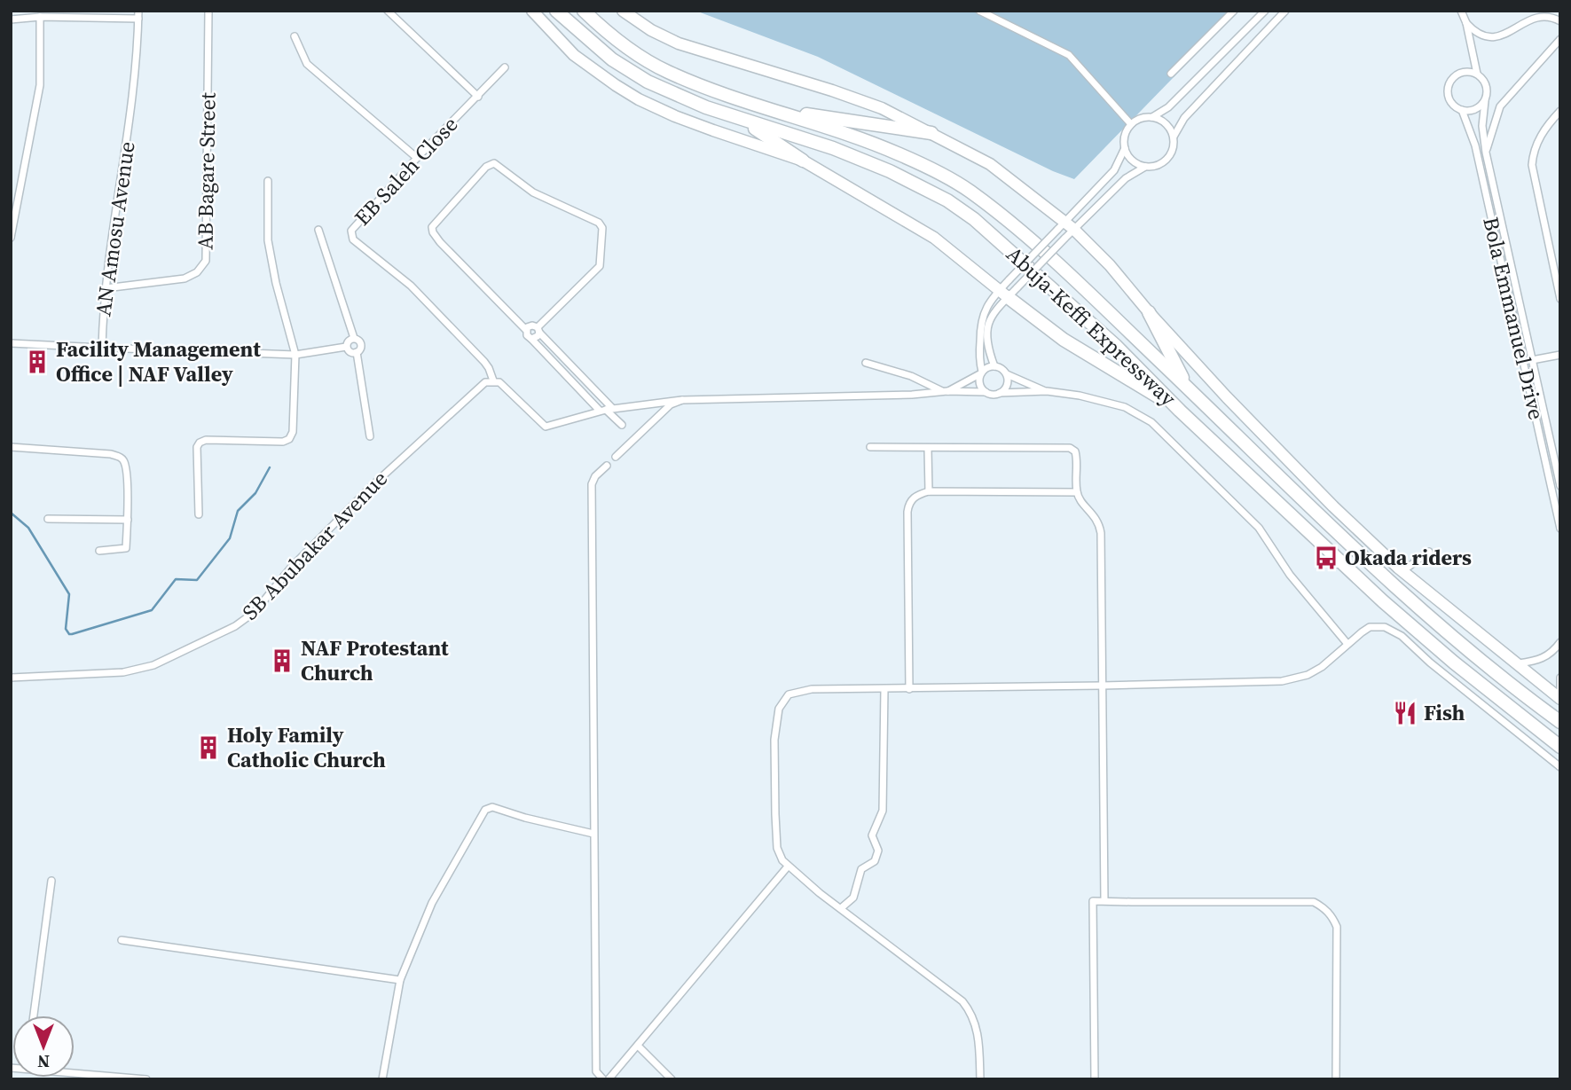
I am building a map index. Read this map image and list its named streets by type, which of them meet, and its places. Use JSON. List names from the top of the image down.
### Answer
{
  "streets": {
    "highway": ["Abuja-Keffi Expressway"],
    "street": [
      "AB Bagare Street",
      "EB Saleh Close",
      "AN Amosu Avenue",
      "Bola Emmanuel Drive",
      "SB Abubakar Avenue"
    ]
  },
  "crossings": [
    ["AB Bagare Street", "AN Amosu Avenue"],
    ["EB Saleh Close", "SB Abubakar Avenue"]
  ],
  "places": {
    "building": ["Facility Management Office | NAF Valley", "NAF Protestant Church", "Holy Family Catholic Church"],
    "bus stop": ["Okada riders"],
    "restaurant": ["Fish"]
  },
  "north": "bottom"
}
